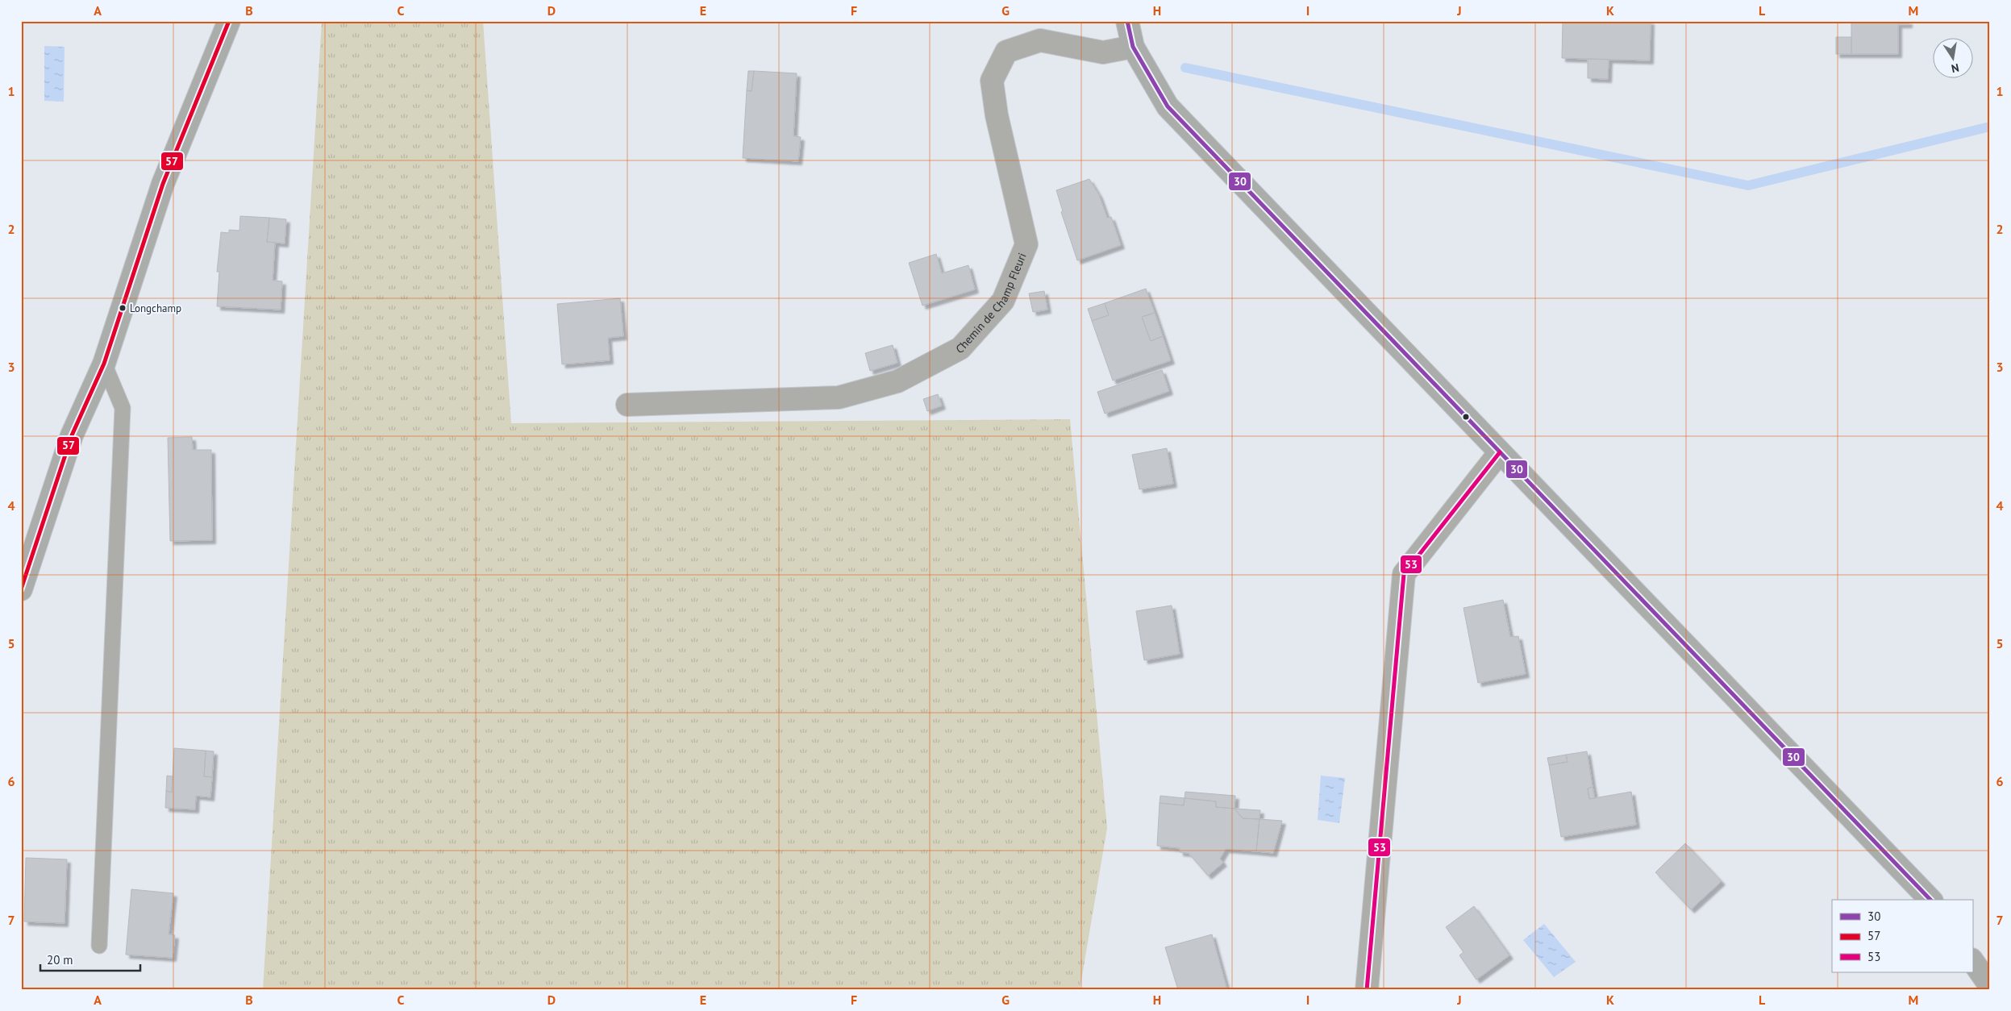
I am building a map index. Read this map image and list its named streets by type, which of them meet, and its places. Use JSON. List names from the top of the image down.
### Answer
{
  "streets": {
    "street": ["Chemin de Champ Fleuri"]
  },
  "places": ["Longchamp"],
  "lines": ["transit line 30", "transit line 57", "transit line 53"],
  "legend": ["30", "57", "53"],
  "scale_bar": "20 m",
  "north": "bottom",
  "grid": {
    "columns": [
      "A",
      "B",
      "C",
      "D",
      "E",
      "F",
      "G",
      "H",
      "I",
      "J",
      "K",
      "L",
      "M"
    ],
    "rows": [
      "1",
      "2",
      "3",
      "4",
      "5",
      "6",
      "7"
    ]
  }
}
